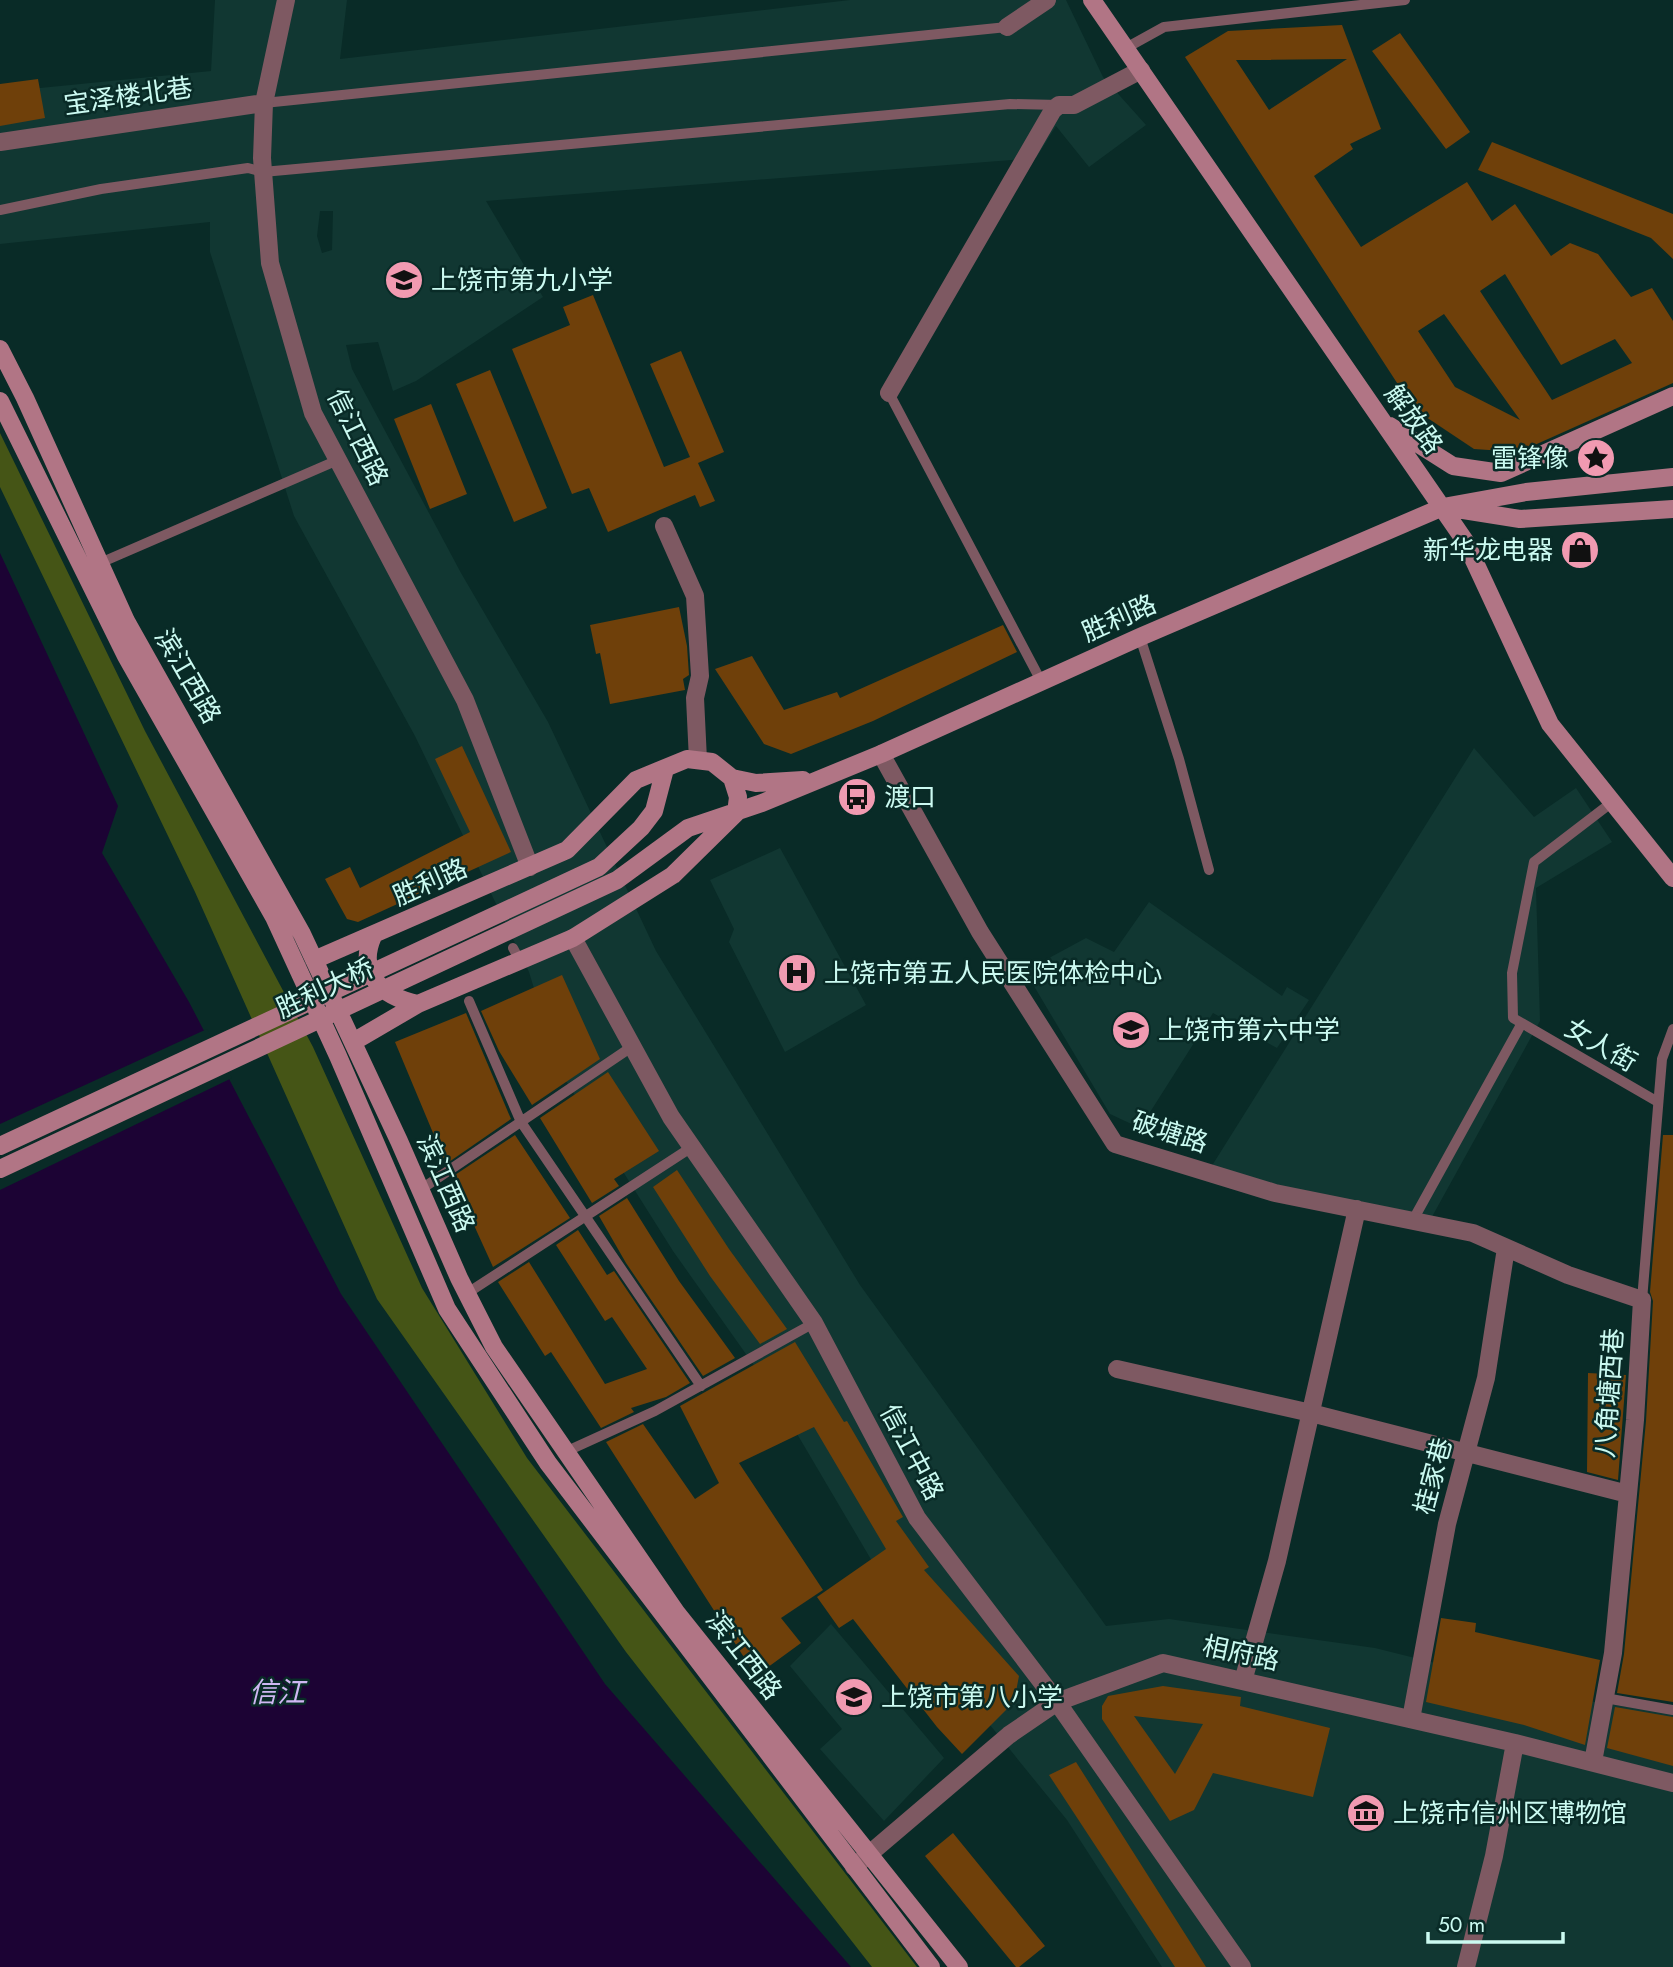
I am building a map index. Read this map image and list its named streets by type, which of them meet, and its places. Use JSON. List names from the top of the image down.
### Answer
{
  "streets": {
    "main road": [
      "解放路",
      "胜利路",
      "滨江西路",
      "胜利大桥"
    ],
    "street": [
      "宝泽楼北巷",
      "信江西路",
      "破塘路",
      "八角塘西巷",
      "信江中路",
      "桂家巷",
      "相府路"
    ],
    "lane": ["女人街"]
  },
  "crossings": [
    ["宝泽楼北巷", "信江西路"],
    ["解放路", "胜利路"],
    ["信江西路", "胜利路"],
    ["胜利路", "滨江西路"],
    ["胜利路", "胜利大桥"],
    ["胜利路", "破塘路"],
    ["滨江西路", "相府路"],
    ["女人街", "八角塘西巷"],
    ["破塘路", "八角塘西巷"],
    ["破塘路", "桂家巷"],
    ["八角塘西巷", "相府路"],
    ["信江中路", "相府路"],
    ["桂家巷", "相府路"]
  ],
  "water": ["信江"],
  "places": {
    "school or university": ["上饶市第九小学", "上饶市第六中学", "上饶市第八小学"],
    "place": ["雷锋像"],
    "shop": ["新华龙电器"],
    "bus stop": ["渡口"],
    "hospital": ["上饶市第五人民医院体检中心"],
    "museum": ["上饶市信州区博物馆"]
  },
  "scale_bar": "50 m"
}
